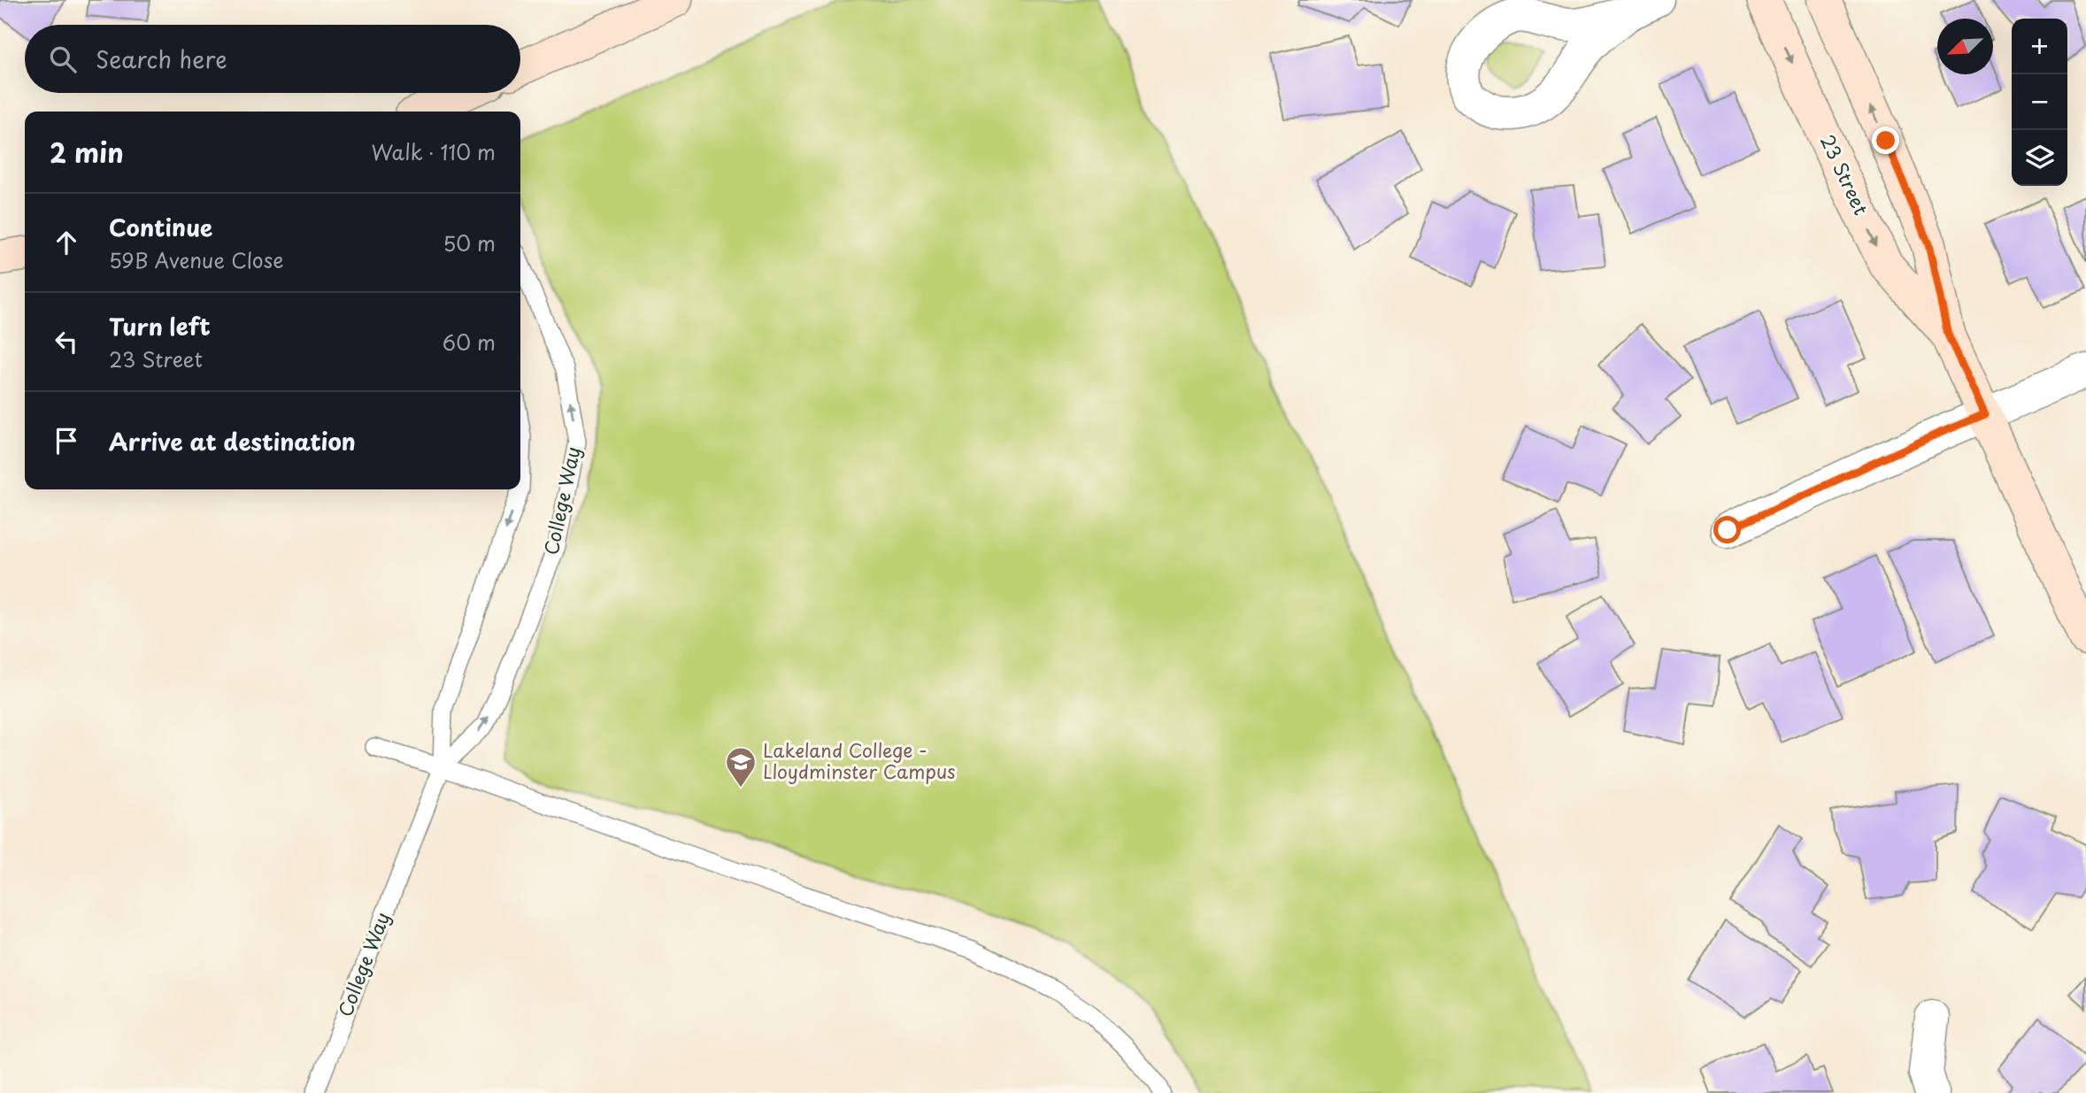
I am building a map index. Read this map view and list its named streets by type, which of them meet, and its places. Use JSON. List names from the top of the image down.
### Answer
{
  "streets": {
    "street": ["23 Street"],
    "lane": ["College Way"]
  },
  "places": {
    "school or university": ["Lakeland College - Lloydminster Campus"]
  },
  "north": "bottom left",
  "page": {
    "map_buttons": ["+", "−"],
    "search": "Search here",
    "heading": ["2 min", "Walk · 110 m"],
    "list": [
      ["Continue", "59B Avenue Close", "50 m"],
      ["Turn left", "23 Street", "60 m"],
      "Arrive at destination"
    ]
  }
}
